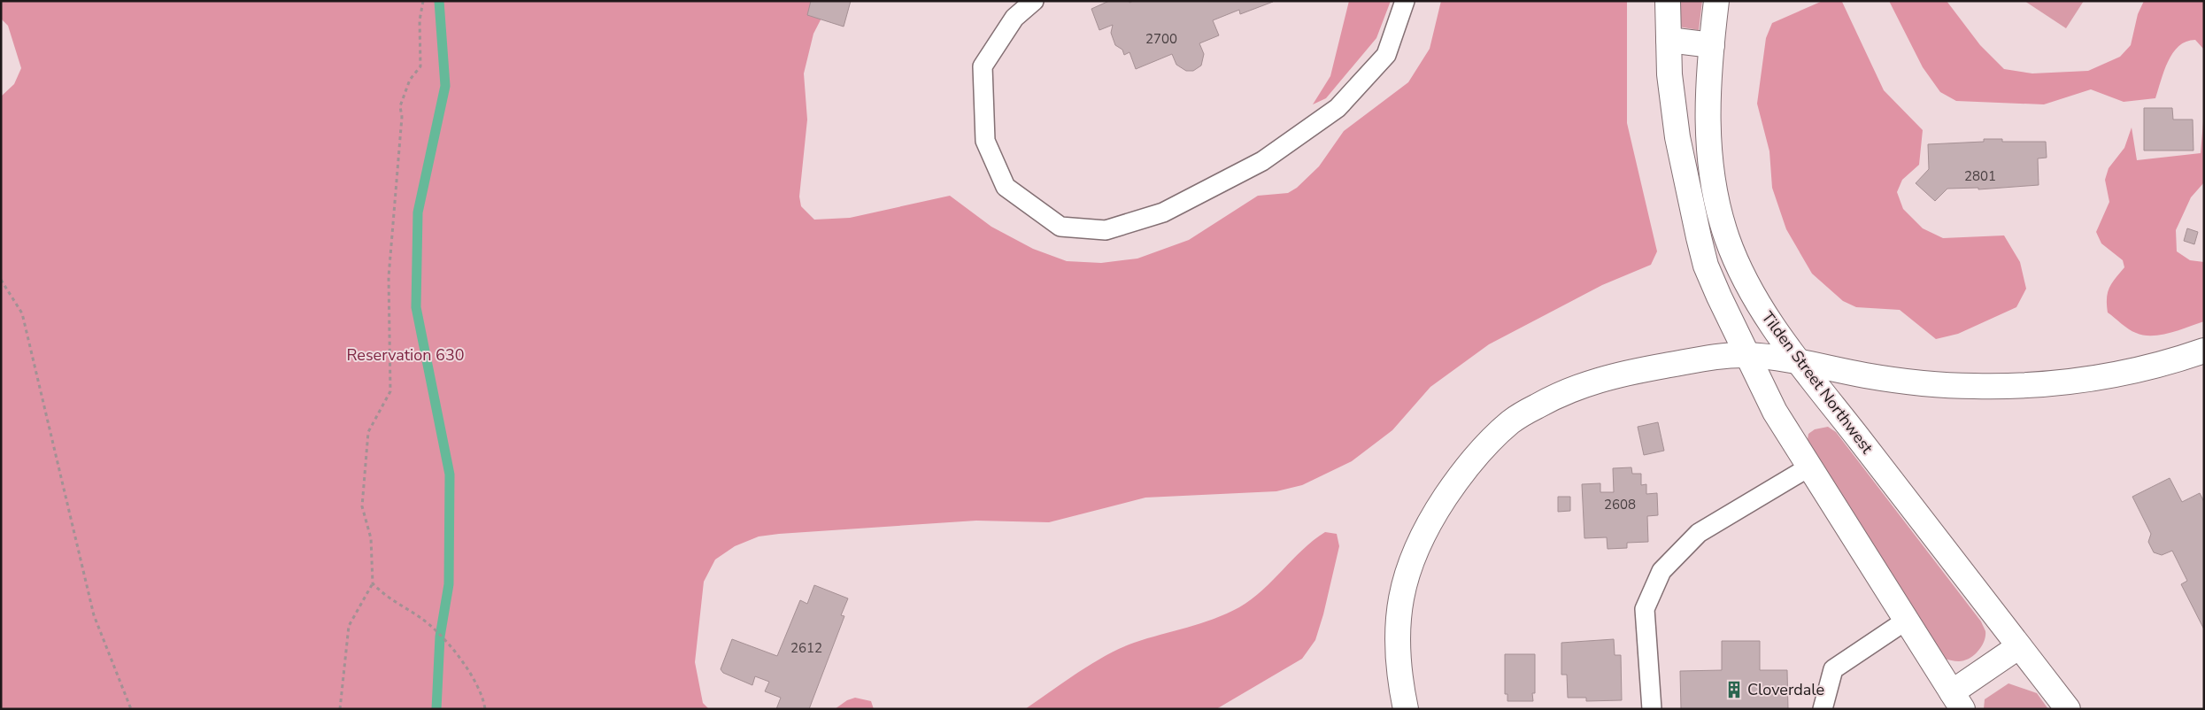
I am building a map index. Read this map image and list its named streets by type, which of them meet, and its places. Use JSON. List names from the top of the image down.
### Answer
{
  "streets": {
    "street": ["Tilden Street Northwest"]
  },
  "parks": ["Reservation 630"],
  "places": {
    "building": ["Cloverdale"]
  },
  "house_numbers": [
    "2700",
    "2801",
    "2608",
    "2612"
  ]
}
